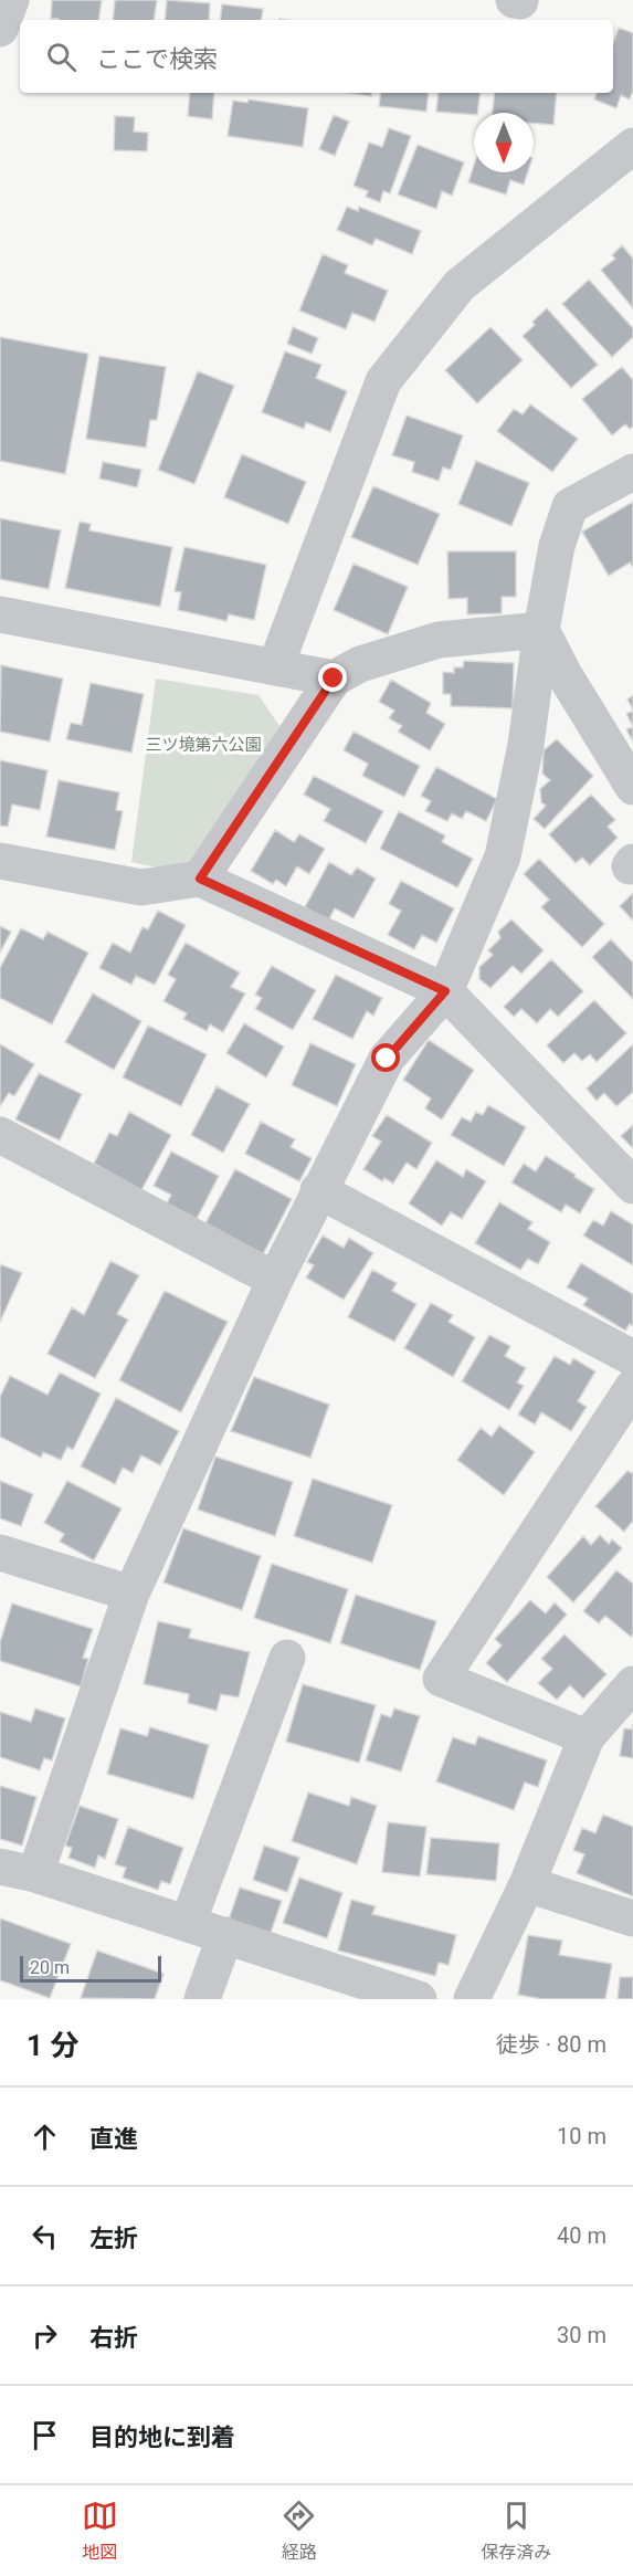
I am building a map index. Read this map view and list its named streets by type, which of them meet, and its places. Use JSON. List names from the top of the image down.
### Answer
{
  "parks": ["三ツ境第六公園"],
  "scale_bar": "20 m",
  "north": "bottom",
  "page": {
    "search": "ここで検索",
    "scale": "20 m",
    "heading": ["1 分", "徒歩 · 80 m"],
    "list": [
      ["直進", "10 m"],
      ["左折", "40 m"],
      ["右折", "30 m"],
      "目的地に到着"
    ],
    "nav": ["地図", "経路", "保存済み"]
  }
}
